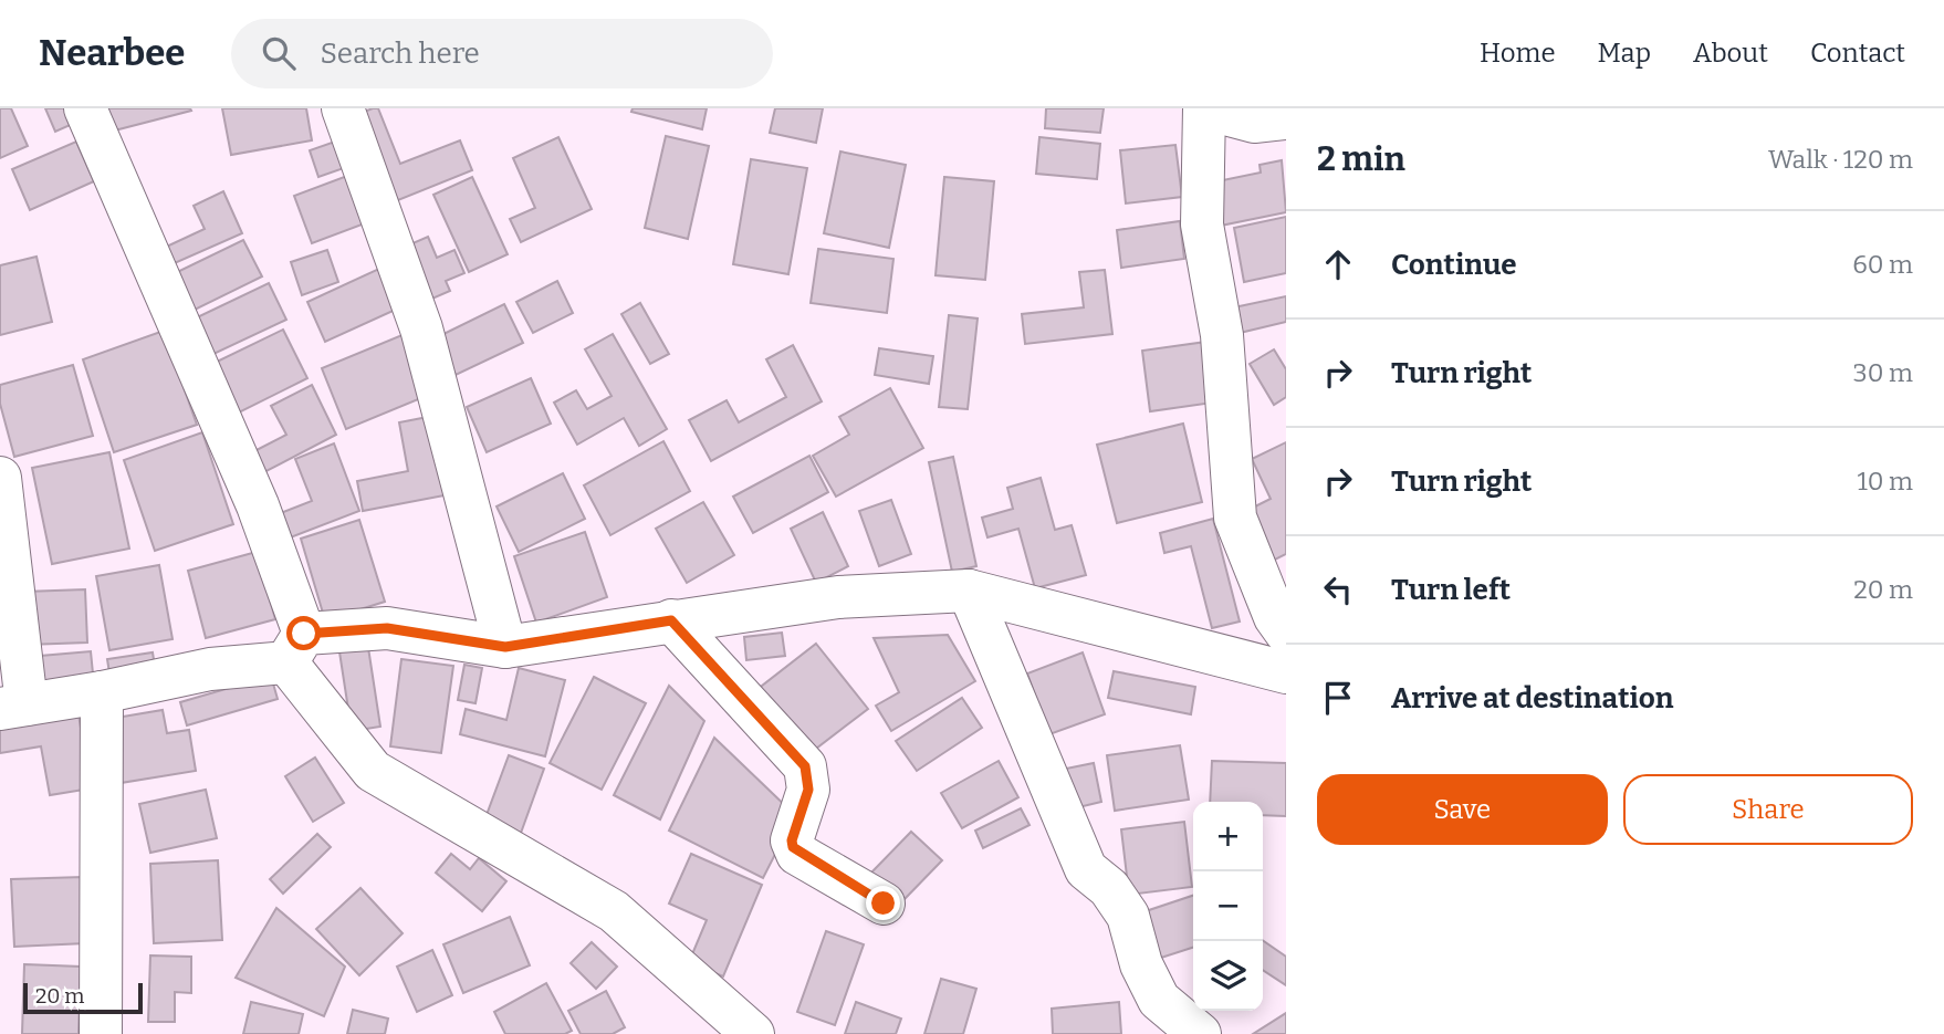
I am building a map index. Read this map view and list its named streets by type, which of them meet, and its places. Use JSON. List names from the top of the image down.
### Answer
{
  "scale_bar": "20 m",
  "page": {
    "header": "Nearbee",
    "search": "Search here",
    "nav": [
      "Home",
      "Map",
      "About",
      "Contact"
    ],
    "heading": ["2 min", "Walk · 120 m"],
    "list": [
      ["Continue", "60 m"],
      ["Turn right", "30 m"],
      ["Turn right", "10 m"],
      ["Turn left", "20 m"],
      "Arrive at destination"
    ],
    "buttons": ["Save", "Share"],
    "map_buttons": ["+", "−"],
    "scale": "20 m"
  }
}
